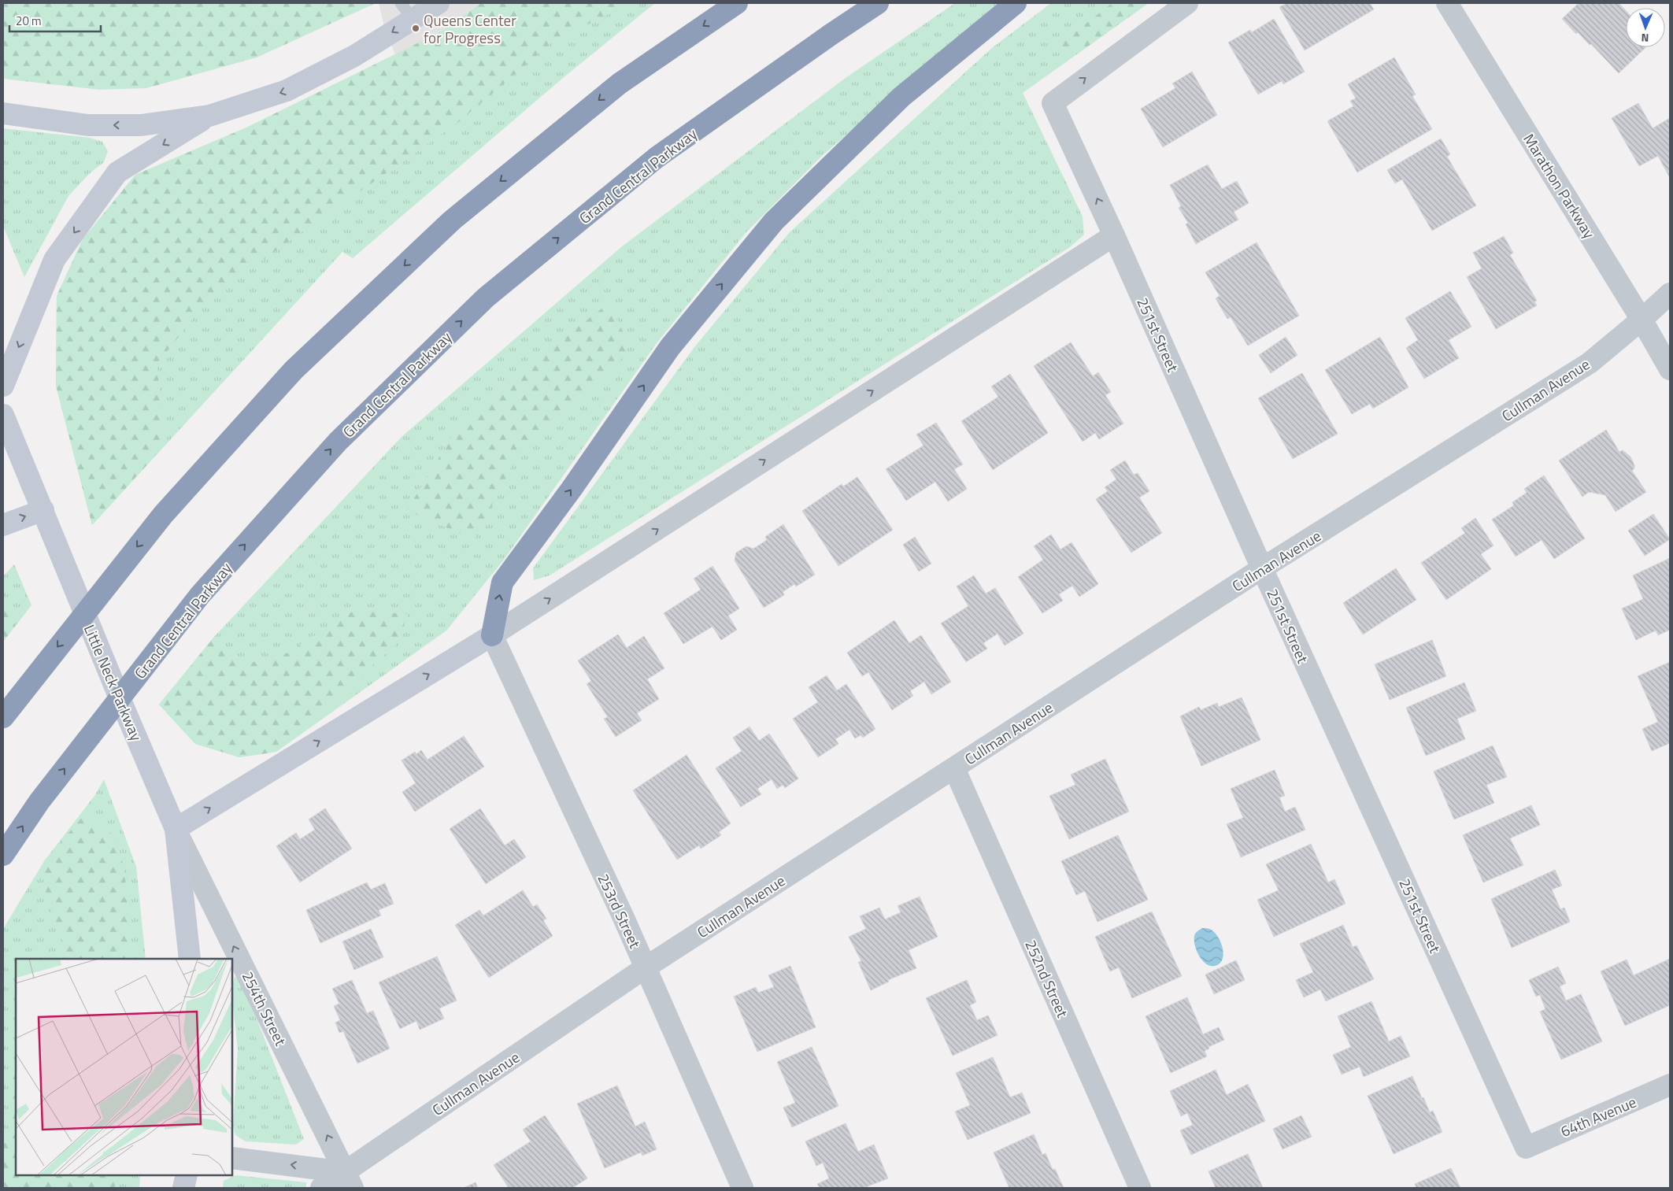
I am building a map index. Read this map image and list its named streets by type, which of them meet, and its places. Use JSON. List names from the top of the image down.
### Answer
{
  "streets": {
    "highway": ["Grand Central Parkway"],
    "main road": ["Little Neck Parkway"],
    "street": [
      "Marathon Parkway",
      "251st Street",
      "Cullman Avenue",
      "253rd Street",
      "252nd Street",
      "254th Street",
      "64th Avenue"
    ]
  },
  "crossings": [
    ["Marathon Parkway", "Cullman Avenue"],
    ["251st Street", "Cullman Avenue"],
    ["251st Street", "64th Avenue"],
    ["Cullman Avenue", "253rd Street"],
    ["Cullman Avenue", "252nd Street"],
    ["Cullman Avenue", "254th Street"],
    ["Little Neck Parkway", "254th Street"]
  ],
  "one_way": ["254th Street"],
  "places": ["Queens Center for Progress"],
  "scale_bar": "20 m",
  "north": "bottom"
}
